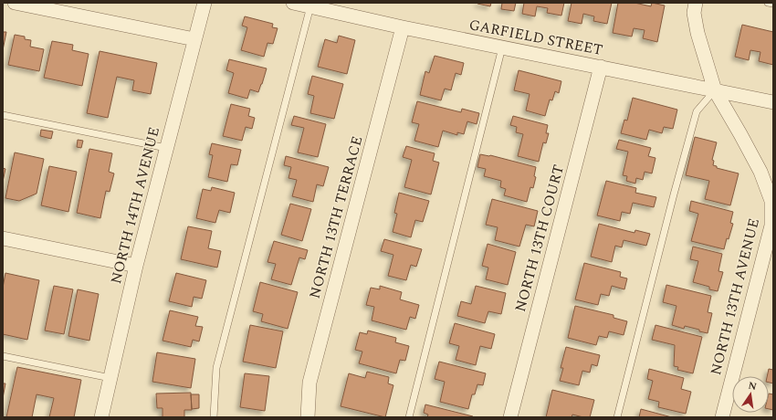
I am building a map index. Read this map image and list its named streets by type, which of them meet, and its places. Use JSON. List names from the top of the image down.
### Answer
{
  "streets": {
    "street": [
      "GARFIELD STREET",
      "NORTH 14TH AVENUE",
      "NORTH 13TH TERRACE",
      "NORTH 13TH COURT",
      "NORTH 13TH AVENUE"
    ]
  },
  "crossings": [
    ["GARFIELD STREET", "NORTH 13TH TERRACE"],
    ["GARFIELD STREET", "NORTH 13TH COURT"],
    ["GARFIELD STREET", "NORTH 13TH AVENUE"]
  ],
  "north": "top"
}
